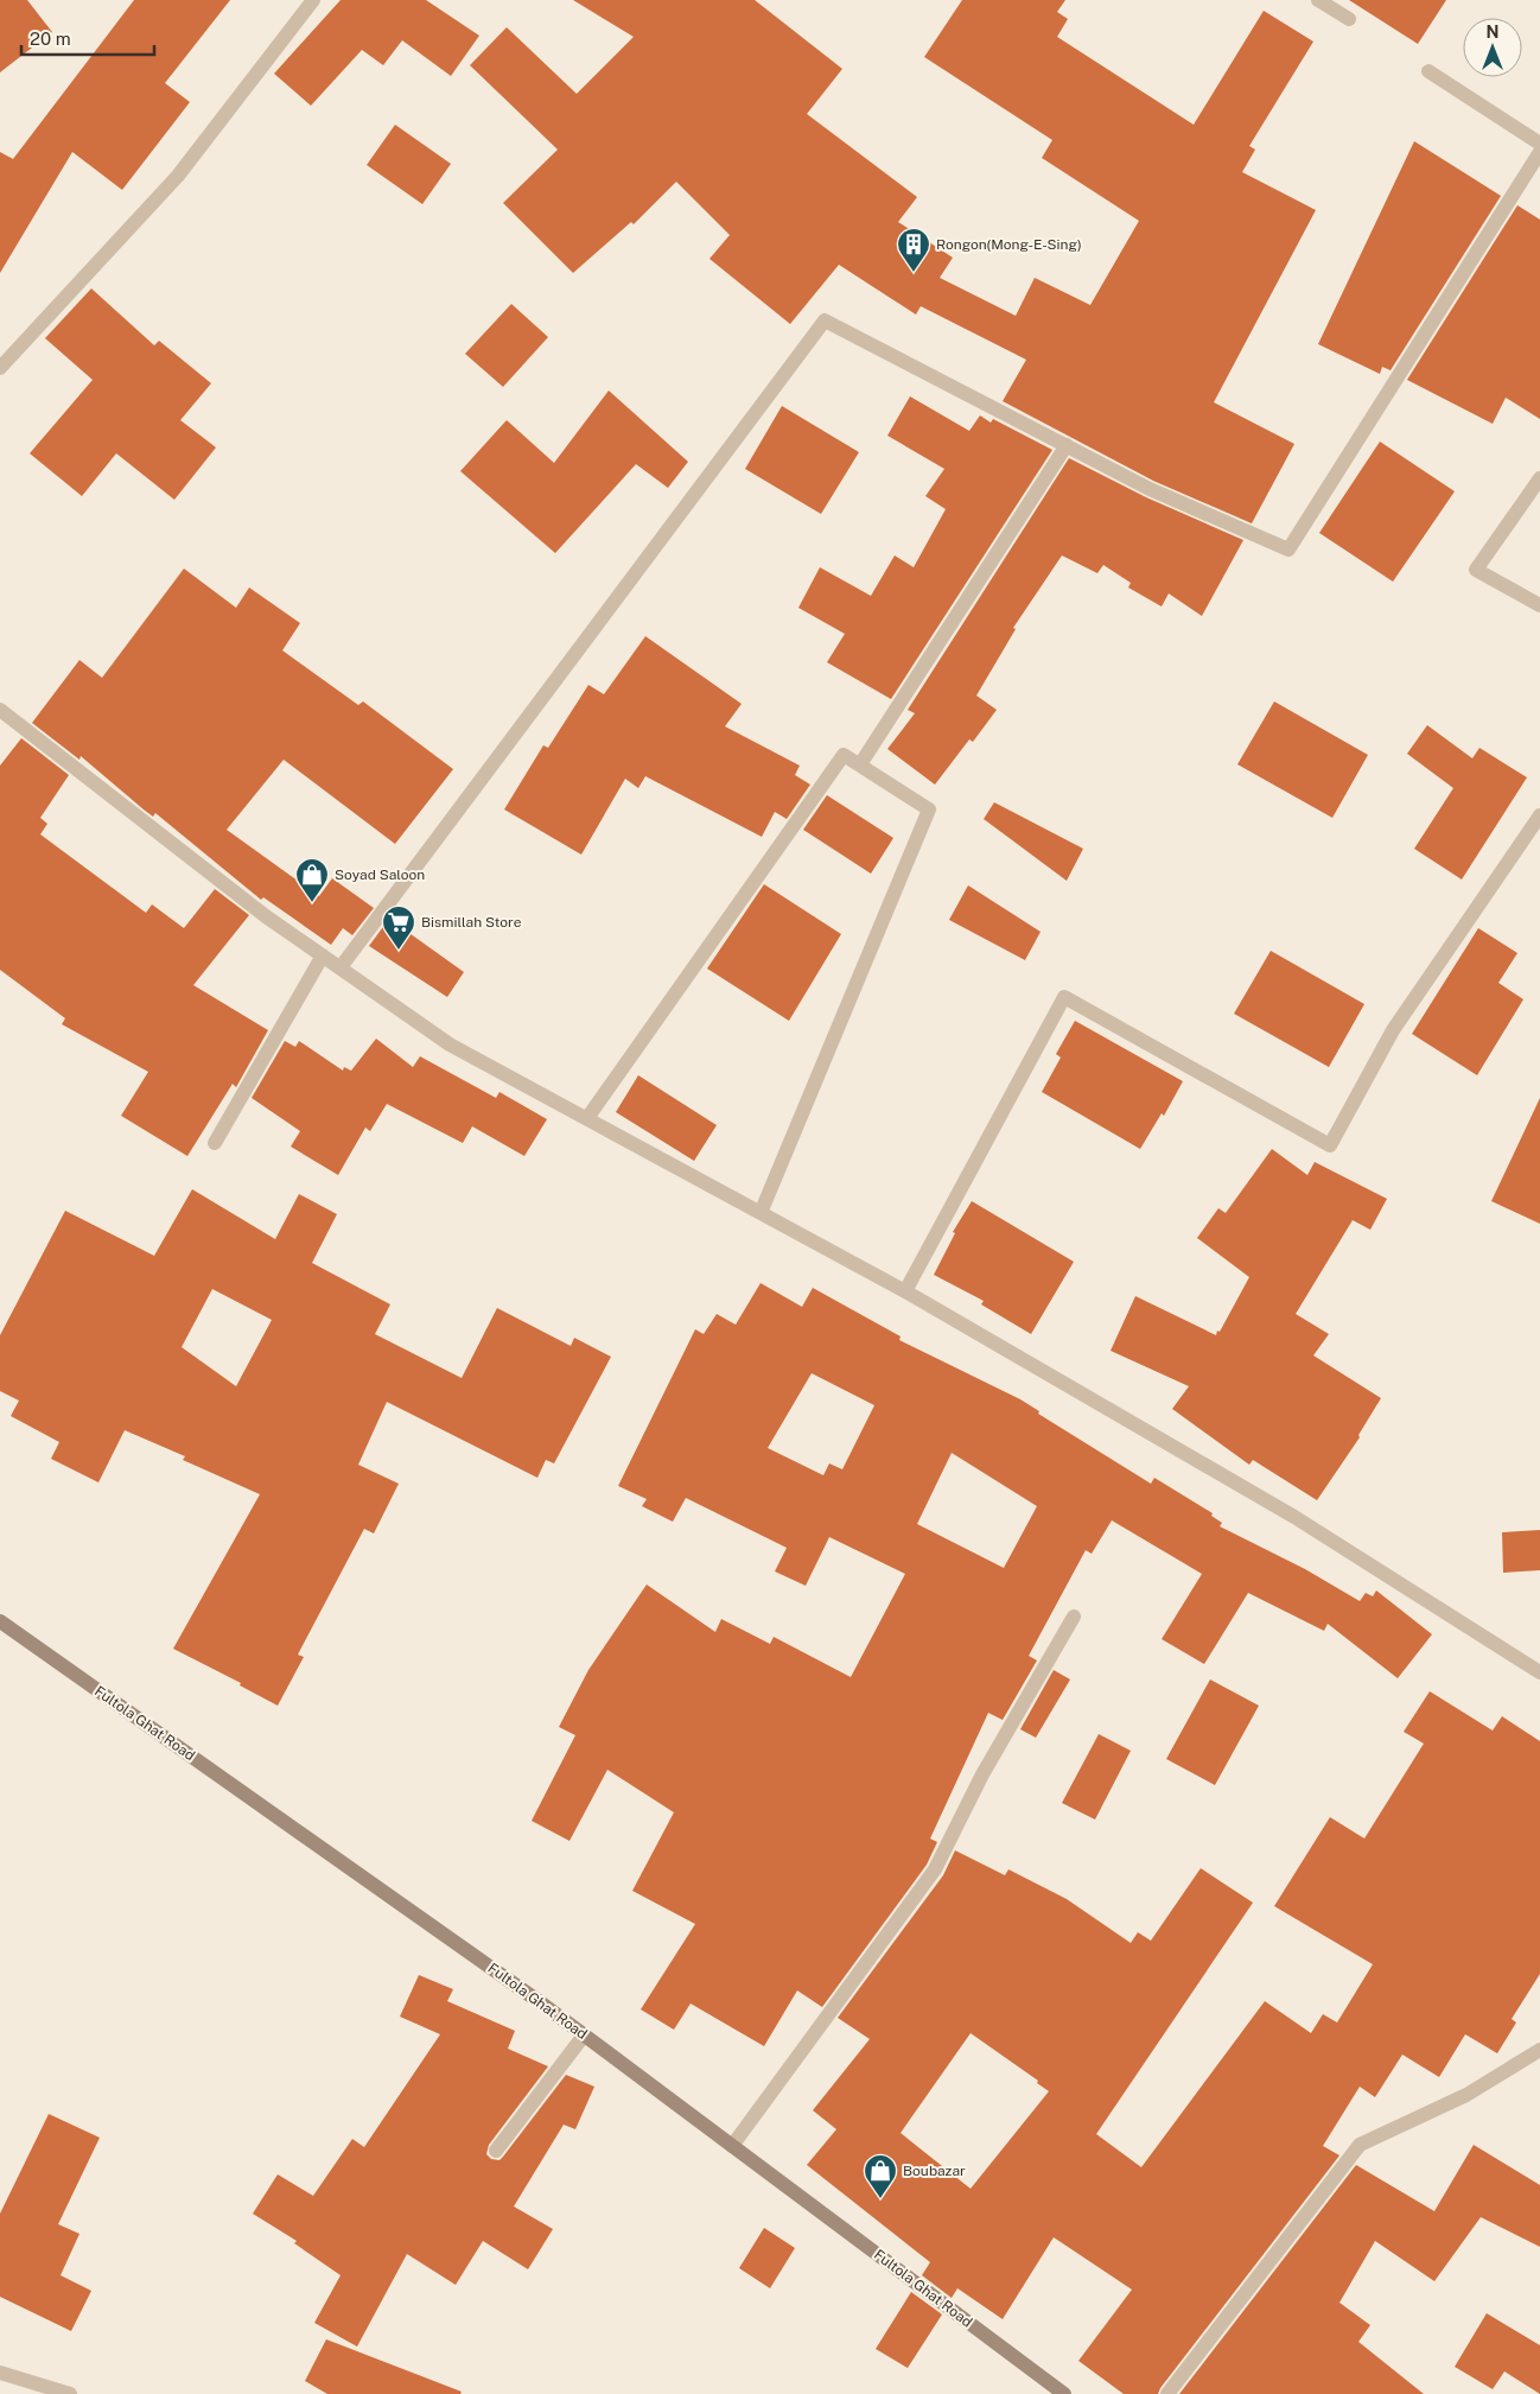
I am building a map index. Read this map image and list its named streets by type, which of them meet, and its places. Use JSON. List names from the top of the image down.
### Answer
{
  "streets": {
    "street": ["Fultola Ghat Road"]
  },
  "places": {
    "building": ["Rongon(Mong-E-Sing)"],
    "shop": ["Soyad Saloon", "Boubazar"],
    "supermarket": ["Bismillah Store"]
  },
  "scale_bar": "20 m",
  "north": "top"
}
